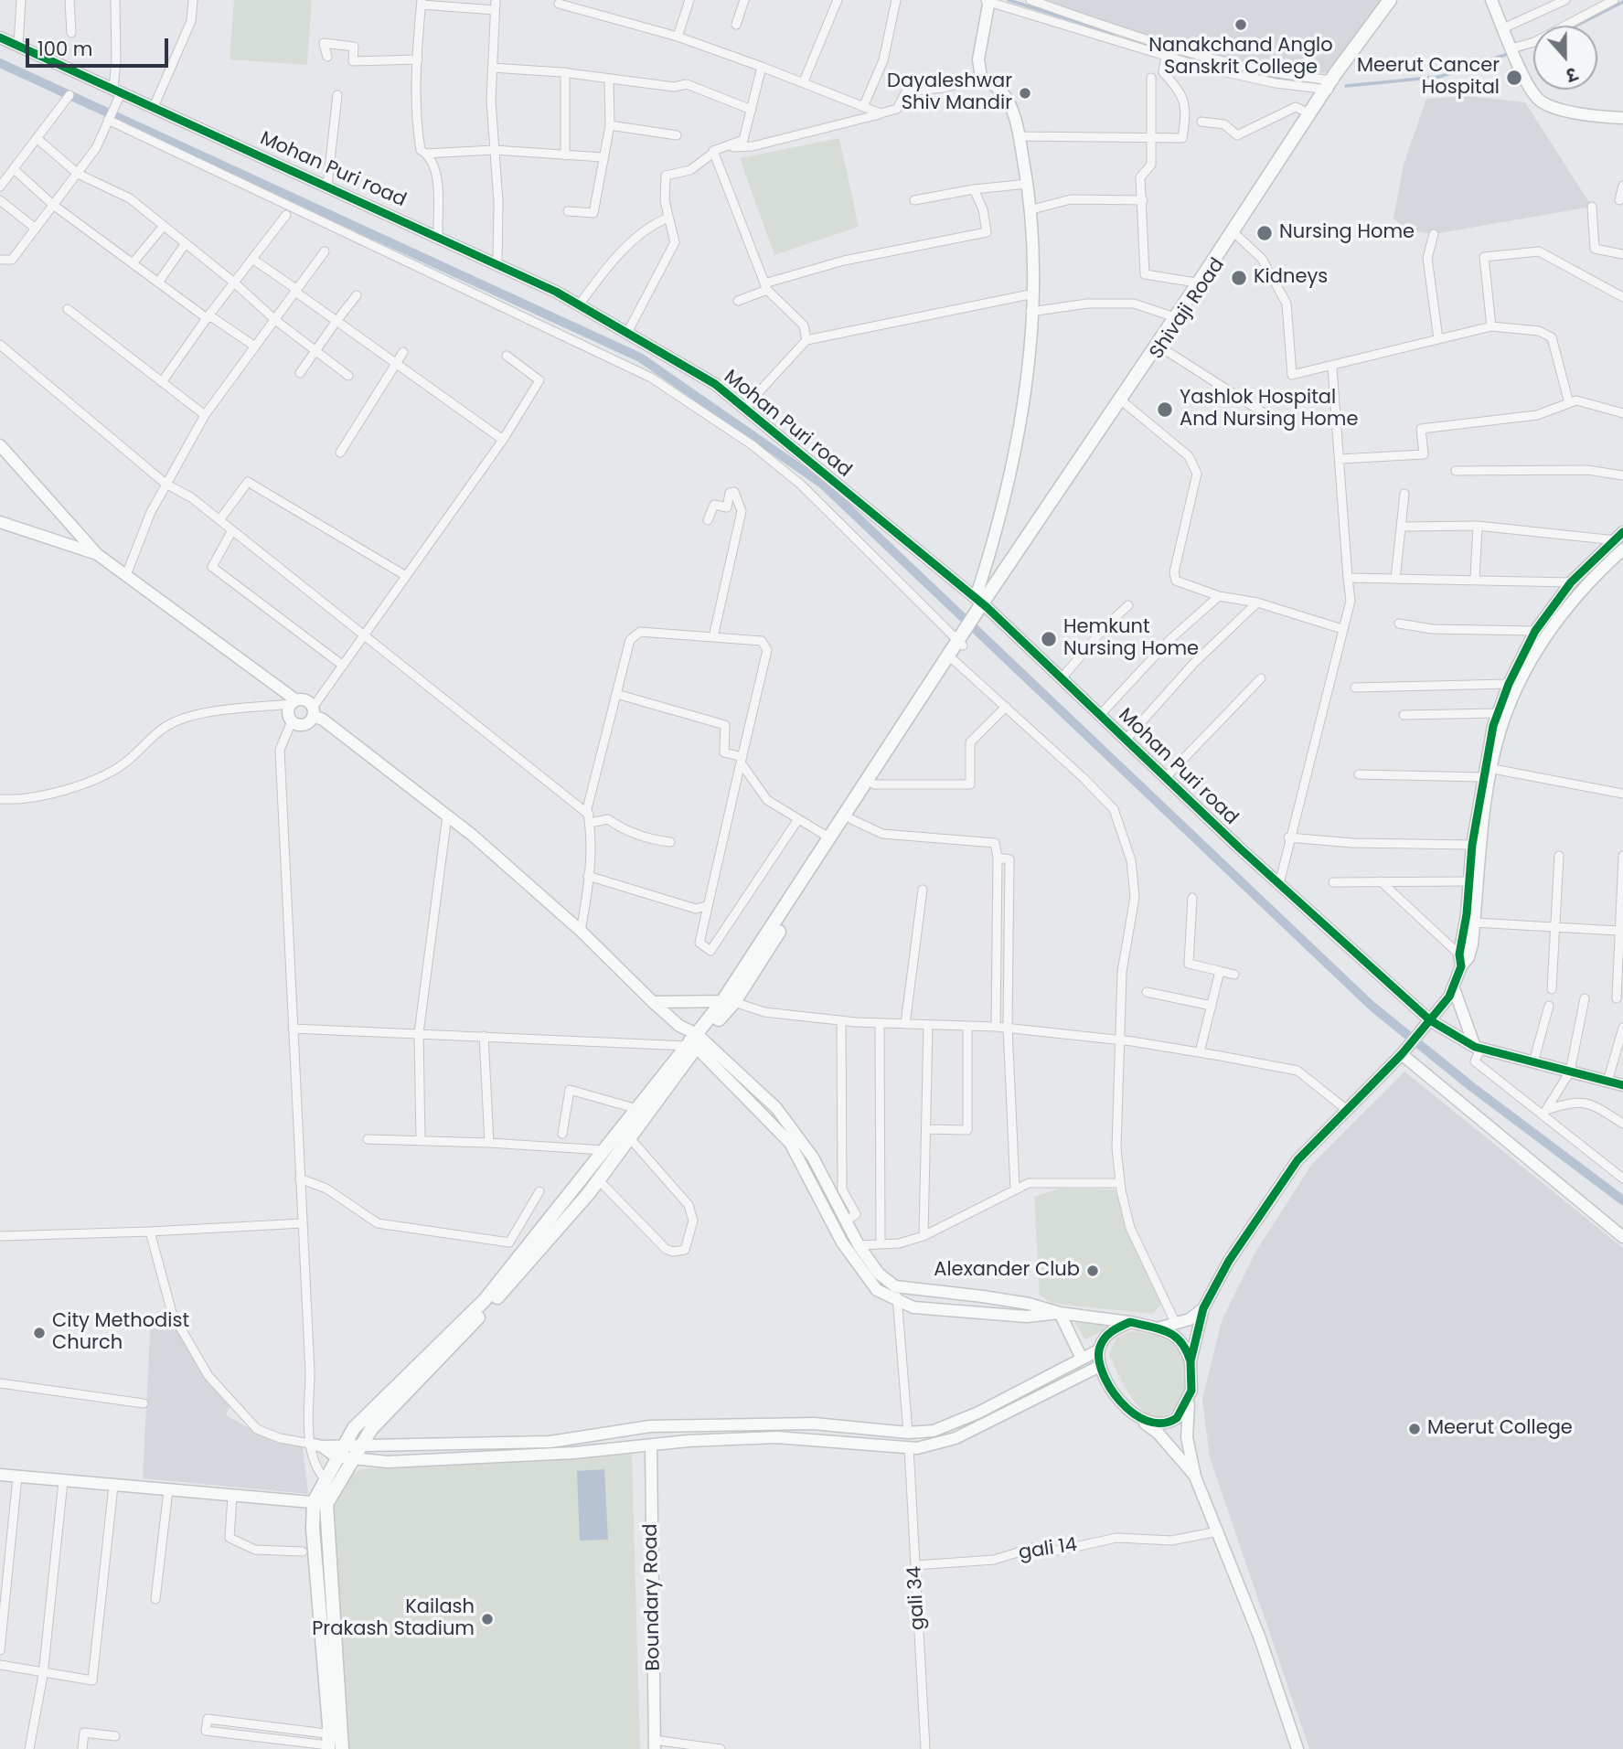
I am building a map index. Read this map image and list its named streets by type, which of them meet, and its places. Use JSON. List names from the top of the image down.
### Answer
{
  "streets": {
    "main road": ["Shivaji Road"],
    "street": [
      "Mohan Puri road",
      "gali 14",
      "Boundary Road",
      "gali 34"
    ]
  },
  "crossings": [
    ["Mohan Puri road", "Shivaji Road"],
    ["gali 14", "gali 34"]
  ],
  "places": [
    "Nanakchand Anglo Sanskrit College",
    "Meerut Cancer Hospital",
    "Dayaleshwar Shiv Mandir",
    "Nursing Home",
    "Kidneys",
    "Yashlok Hospital And Nursing Home",
    "Hemkunt Nursing Home",
    "Alexander Club",
    "City Methodist Church",
    "Meerut College",
    "Kailash Prakash Stadium"
  ],
  "scale_bar": "100 m",
  "north": "bottom"
}
